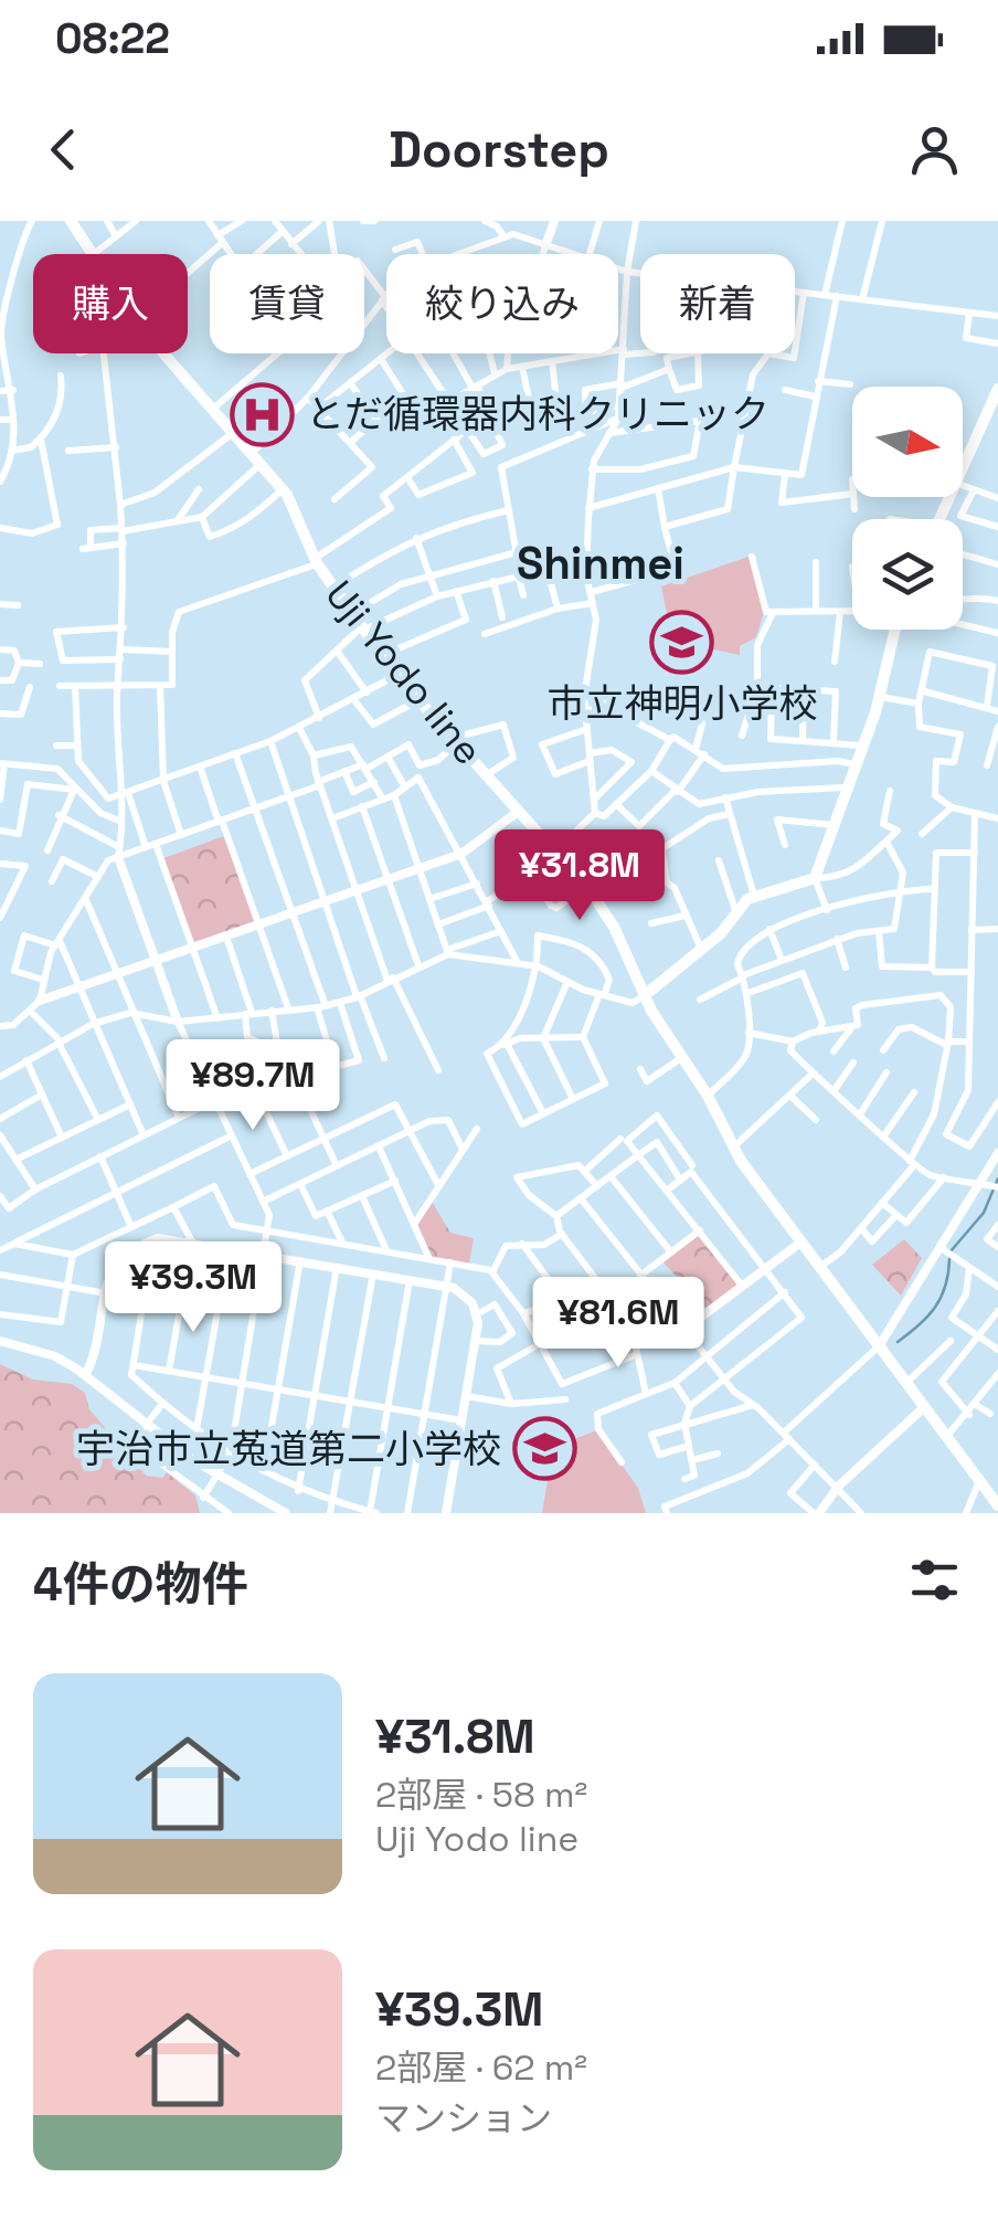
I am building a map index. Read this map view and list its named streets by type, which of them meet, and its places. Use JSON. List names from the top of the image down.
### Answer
{
  "streets": {
    "main road": ["Uji Yodo line"]
  },
  "districts": ["Shinmei"],
  "places": {
    "hospital": ["とだ循環器内科クリニック"],
    "school or university": ["市立神明小学校", "宇治市立菟道第二小学校"]
  },
  "north": "right",
  "page": {
    "status": "08:22",
    "header": "Doorstep",
    "chip": [
      "購入",
      "賃貸",
      "絞り込み",
      "新着"
    ],
    "price": [
      "¥31.8M",
      "¥89.7M",
      "¥39.3M",
      "¥81.6M"
    ],
    "heading": "4件の物件",
    "list": [
      {
        "name": "¥31.8M",
        "note": "2部屋 · 58 m² · Uji Yodo line"
      },
      {
        "name": "¥39.3M",
        "note": "2部屋 · 62 m² · マンション"
      }
    ]
  }
}
